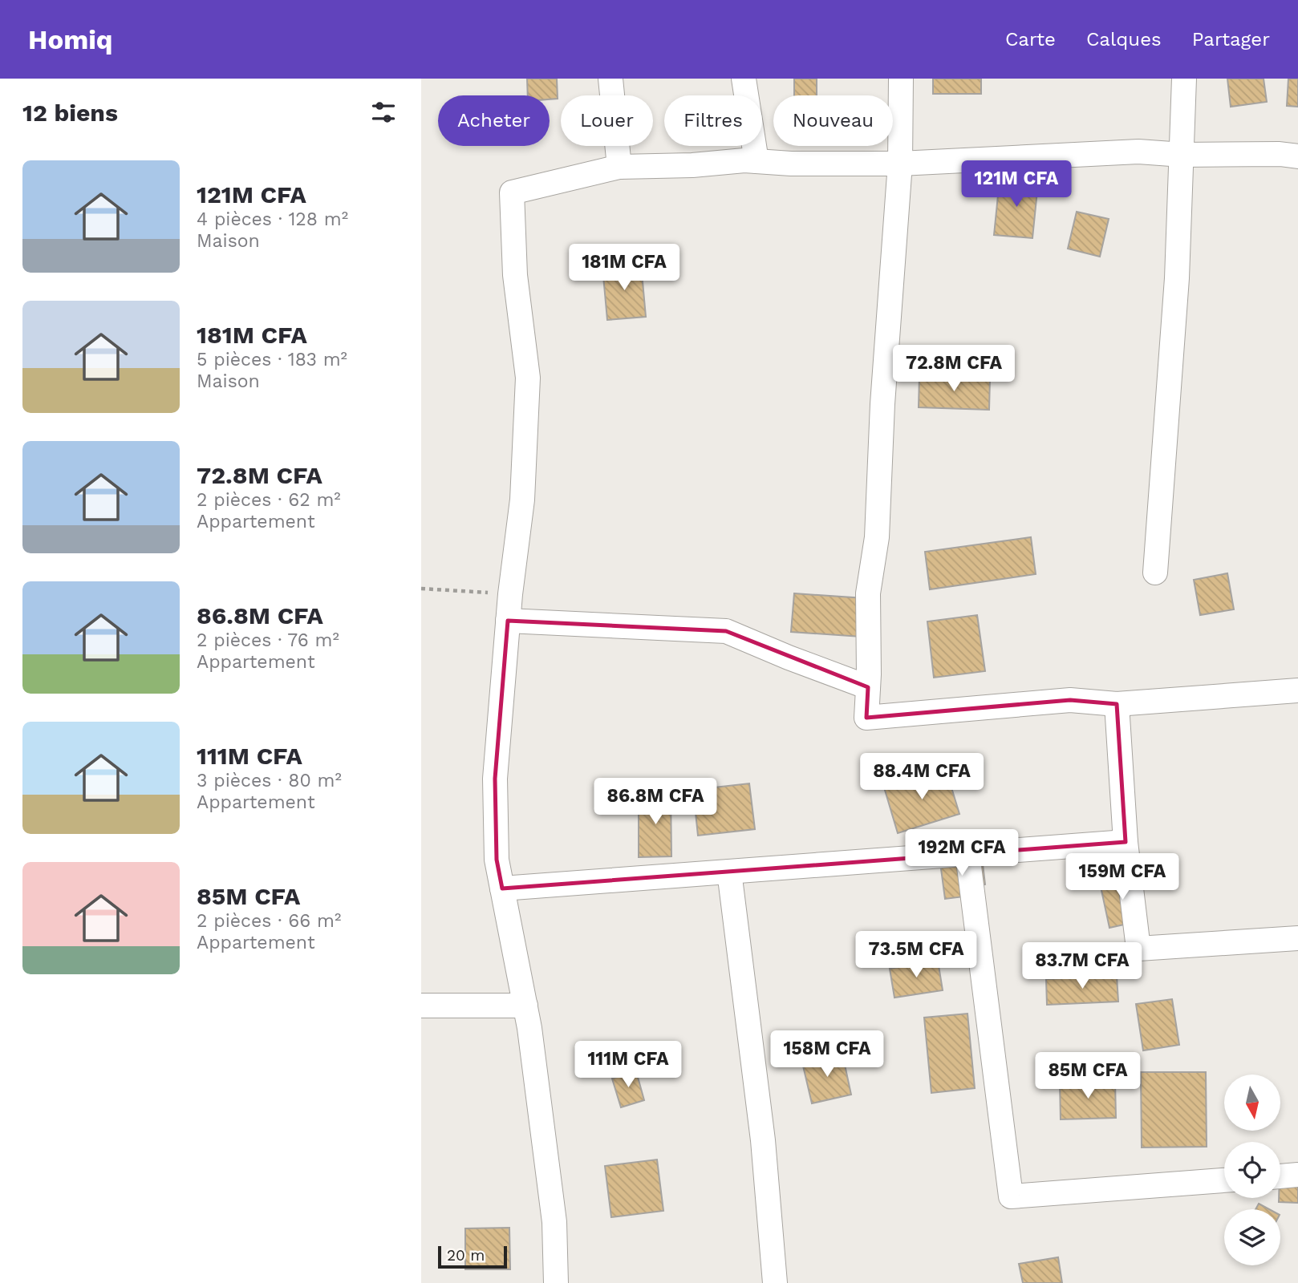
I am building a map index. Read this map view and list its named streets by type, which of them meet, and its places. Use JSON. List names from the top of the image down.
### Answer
{
  "scale_bar": "20 m",
  "north": "bottom",
  "page": {
    "header": "Homiq",
    "nav": ["Carte", "Calques", "Partager"],
    "heading": "12 biens",
    "chip": [
      "Acheter",
      "Louer",
      "Filtres",
      "Nouveau"
    ],
    "list": [
      {
        "name": "121M CFA",
        "note": "4 pièces · 128 m² · Maison"
      },
      {
        "name": "181M CFA",
        "note": "5 pièces · 183 m² · Maison"
      },
      {
        "name": "72.8M CFA",
        "note": "2 pièces · 62 m² · Appartement"
      },
      {
        "name": "86.8M CFA",
        "note": "2 pièces · 76 m² · Appartement"
      },
      {
        "name": "111M CFA",
        "note": "3 pièces · 80 m² · Appartement"
      },
      {
        "name": "85M CFA",
        "note": "2 pièces · 66 m² · Appartement"
      }
    ],
    "price": [
      "121M CFA",
      "181M CFA",
      "72.8M CFA",
      "88.4M CFA",
      "86.8M CFA",
      "192M CFA",
      "159M CFA",
      "73.5M CFA",
      "83.7M CFA",
      "158M CFA",
      "111M CFA",
      "85M CFA"
    ],
    "scale": "20 m"
  }
}
